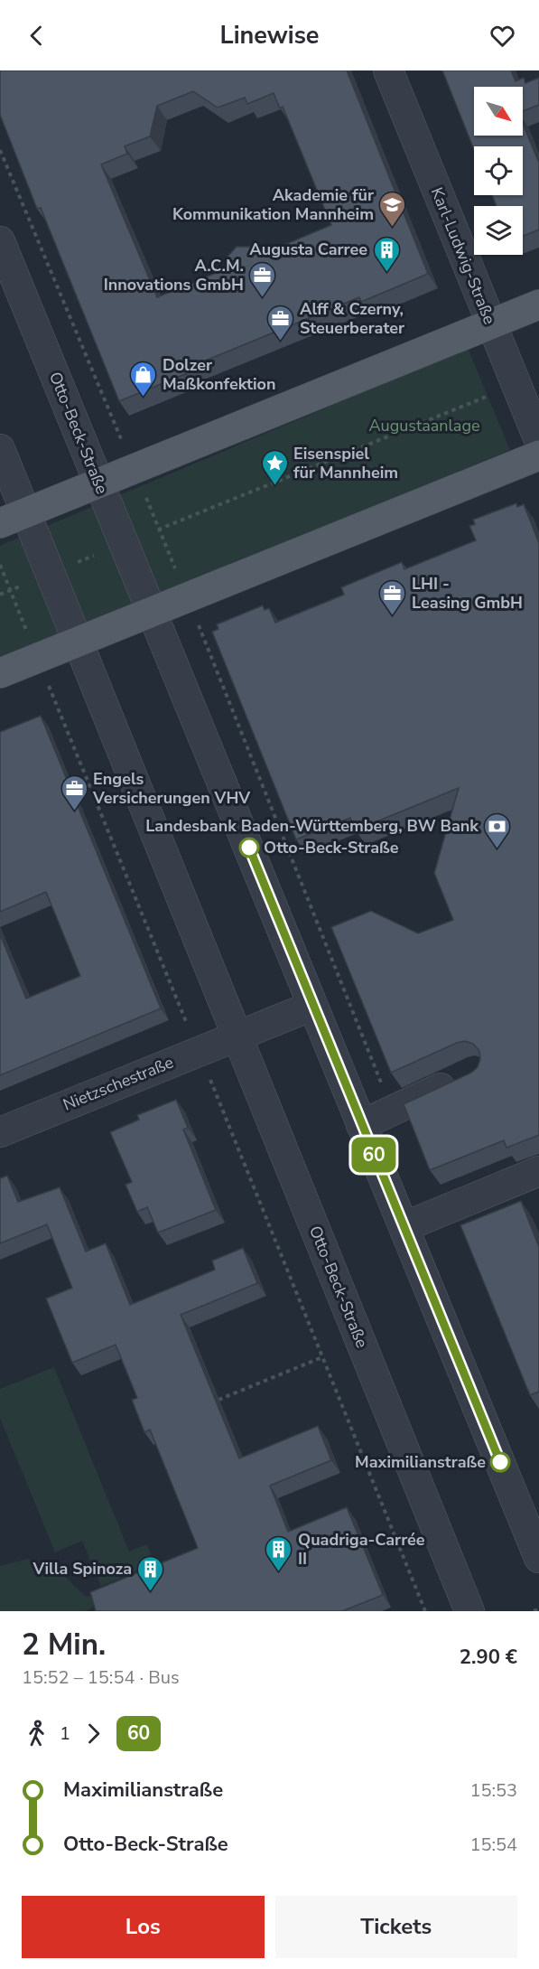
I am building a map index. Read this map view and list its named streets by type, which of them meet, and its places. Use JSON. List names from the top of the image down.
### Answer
{
  "streets": {
    "street": ["Karl-Ludwig-Straße", "Otto-Beck-Straße", "Nietzschestraße"]
  },
  "crossings": [
    ["Otto-Beck-Straße", "Nietzschestraße"]
  ],
  "parks": ["Augustaanlage"],
  "places": {
    "school or university": ["Akademie für Kommunikation Mannheim"],
    "building": ["Augusta Carree", "Quadriga-Carrée II", "Villa Spinoza"],
    "office": [
      "A.C.M. Innovations GmbH",
      "Alff & Czerny, Steuerberater",
      "LHI - Leasing GmbH",
      "Engels Versicherungen VHV"
    ],
    "shop": ["Dolzer Maßkonfektion"],
    "place": ["Eisenspiel für Mannheim"],
    "other": ["Otto-Beck-Straße", "Maximilianstraße"],
    "bank": ["Landesbank Baden-Württemberg, BW Bank"]
  },
  "lines": ["bus line 60"],
  "north": "bottom right",
  "page": {
    "header": "Linewise",
    "on_map": "60",
    "heading": ["2 Min.", "15:52 – 15:54 · Bus", "2.90 €"],
    "legs": ["1", "60"],
    "list": [
      {
        "name": "Maximilianstraße",
        "value": "15:53"
      },
      {
        "name": "Otto-Beck-Straße",
        "value": "15:54"
      }
    ],
    "buttons": ["Los", "Tickets"]
  }
}
